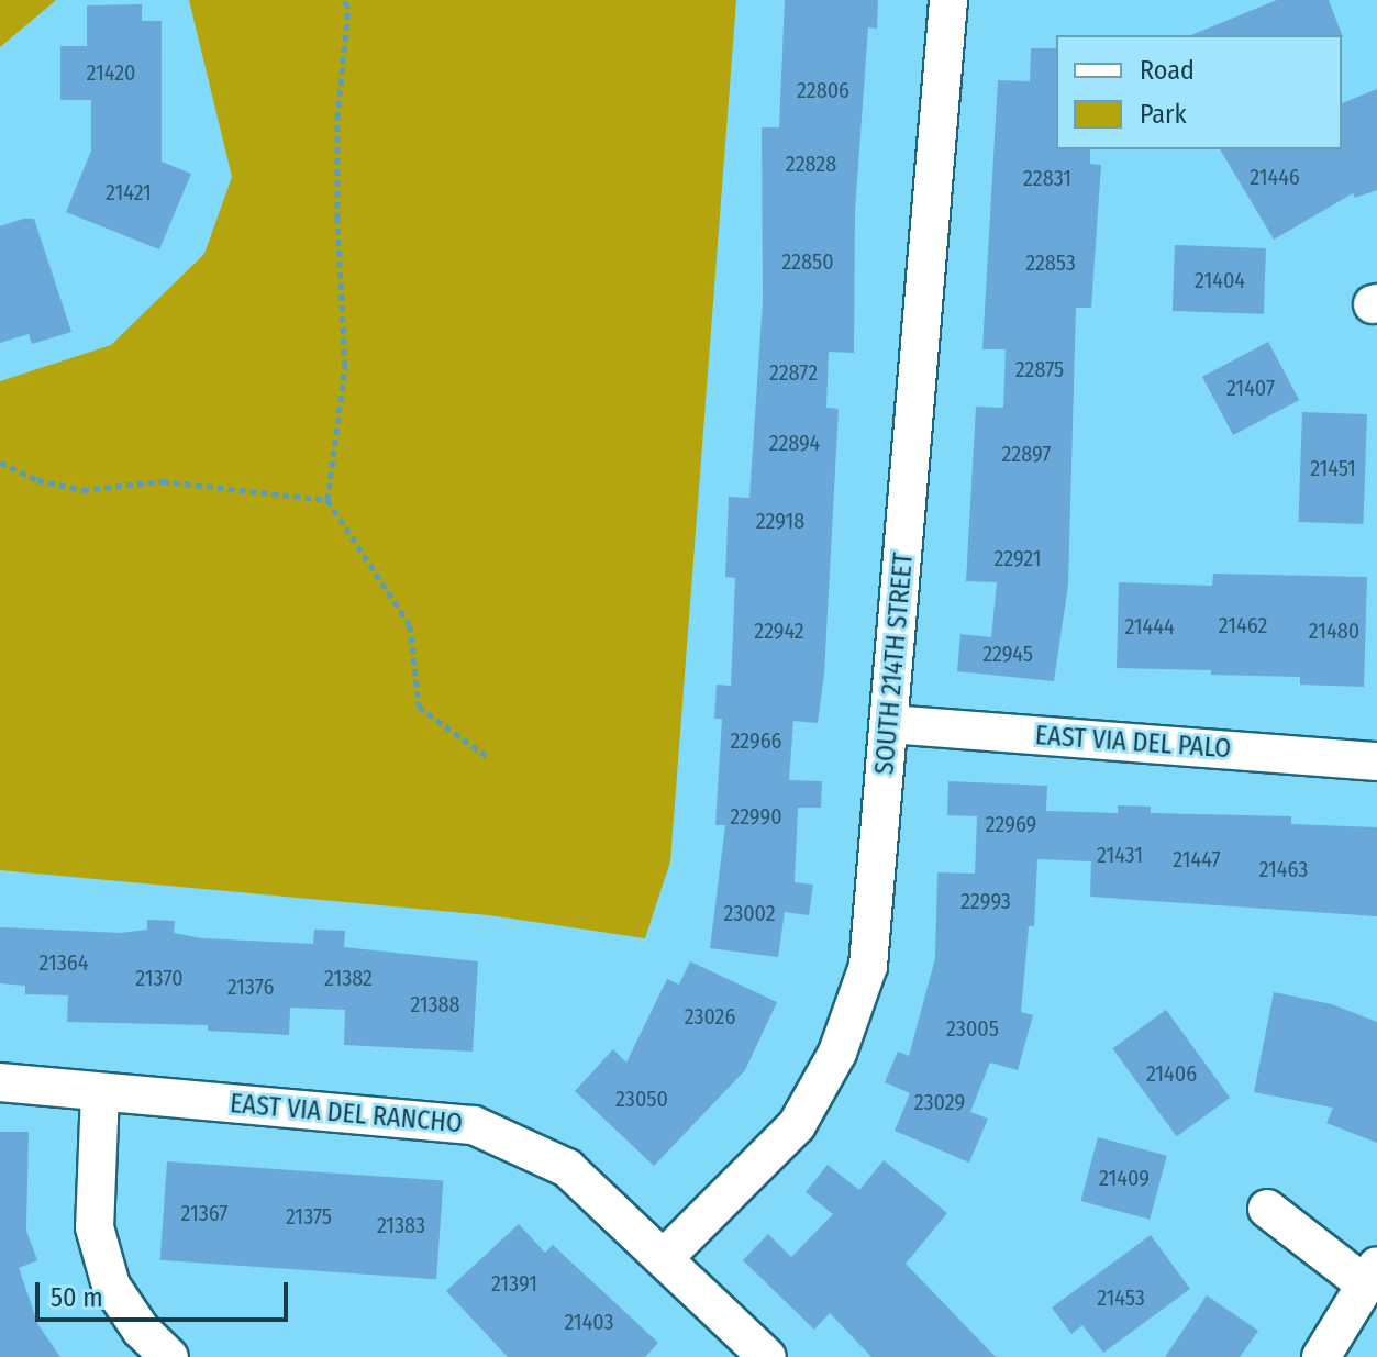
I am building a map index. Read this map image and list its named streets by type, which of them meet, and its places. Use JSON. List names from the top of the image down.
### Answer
{
  "streets": {
    "street": ["SOUTH 214TH STREET", "EAST VIA DEL PALO", "EAST VIA DEL RANCHO"]
  },
  "crossings": [
    ["SOUTH 214TH STREET", "EAST VIA DEL PALO"],
    ["SOUTH 214TH STREET", "EAST VIA DEL RANCHO"]
  ],
  "house_numbers": [
    "21420",
    "22806",
    "22828",
    "21446",
    "22831",
    "21421",
    "22850",
    "22853",
    "21404",
    "22875",
    "22872",
    "21407",
    "22894",
    "22897",
    "21451",
    "22918",
    "22921",
    "21462",
    "21444",
    "22942",
    "21480",
    "22945",
    "22966",
    "22990",
    "22969",
    "21431",
    "21447",
    "21463",
    "22993",
    "23002",
    "21364",
    "21370",
    "21382",
    "21376",
    "21388",
    "23026",
    "23005",
    "21406",
    "23050",
    "23029",
    "21409",
    "21367",
    "21375",
    "21383",
    "21391",
    "21453",
    "21403"
  ],
  "legend": ["Road", "Park"],
  "scale_bar": "50 m"
}
